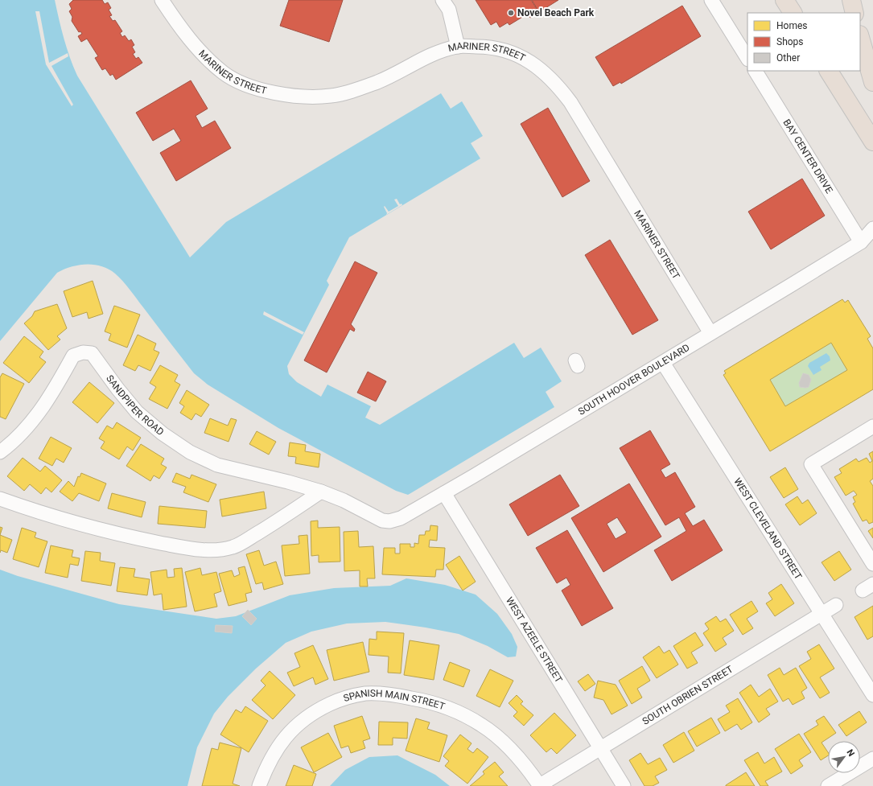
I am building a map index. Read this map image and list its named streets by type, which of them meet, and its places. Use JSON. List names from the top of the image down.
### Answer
{
  "streets": {
    "street": [
      "MARINER STREET",
      "BAY CENTER DRIVE",
      "SOUTH HOOVER BOULEVARD",
      "SANDPIPER ROAD",
      "WEST CLEVELAND STREET",
      "WEST AZEELE STREET",
      "SOUTH OBRIEN STREET",
      "SPANISH MAIN STREET"
    ]
  },
  "crossings": [
    ["MARINER STREET", "SOUTH HOOVER BOULEVARD"],
    ["BAY CENTER DRIVE", "SOUTH HOOVER BOULEVARD"],
    ["SOUTH HOOVER BOULEVARD", "SANDPIPER ROAD"],
    ["SOUTH HOOVER BOULEVARD", "WEST CLEVELAND STREET"],
    ["SOUTH HOOVER BOULEVARD", "WEST AZEELE STREET"],
    ["WEST CLEVELAND STREET", "SOUTH OBRIEN STREET"],
    ["WEST AZEELE STREET", "SOUTH OBRIEN STREET"],
    ["SOUTH OBRIEN STREET", "SPANISH MAIN STREET"]
  ],
  "places": ["Novel Beach Park"],
  "legend": ["Homes", "Shops", "Other"],
  "north": "top right"
}
